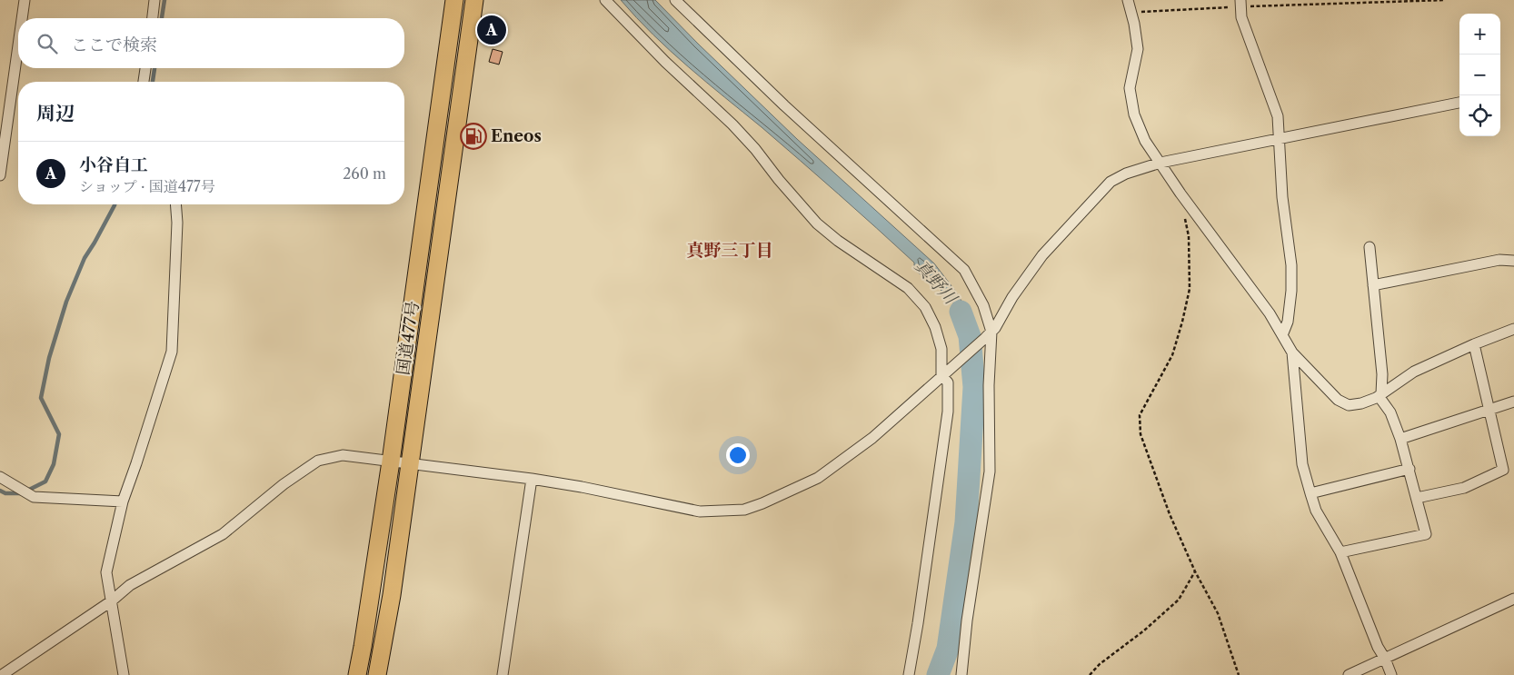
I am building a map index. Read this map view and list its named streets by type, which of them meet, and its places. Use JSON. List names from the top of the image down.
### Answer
{
  "streets": {
    "highway": ["国道477号"]
  },
  "districts": ["真野三丁目"],
  "water": ["真野川"],
  "places": {
    "fuel station": ["Eneos"]
  },
  "page": {
    "map_buttons": ["+", "−"],
    "pins": "A",
    "search": "ここで検索",
    "heading": "周辺",
    "list": [
      {
        "mark": "A",
        "name": "小谷自工",
        "note": "ショップ · 国道477号",
        "value": "260 m"
      }
    ]
  }
}
